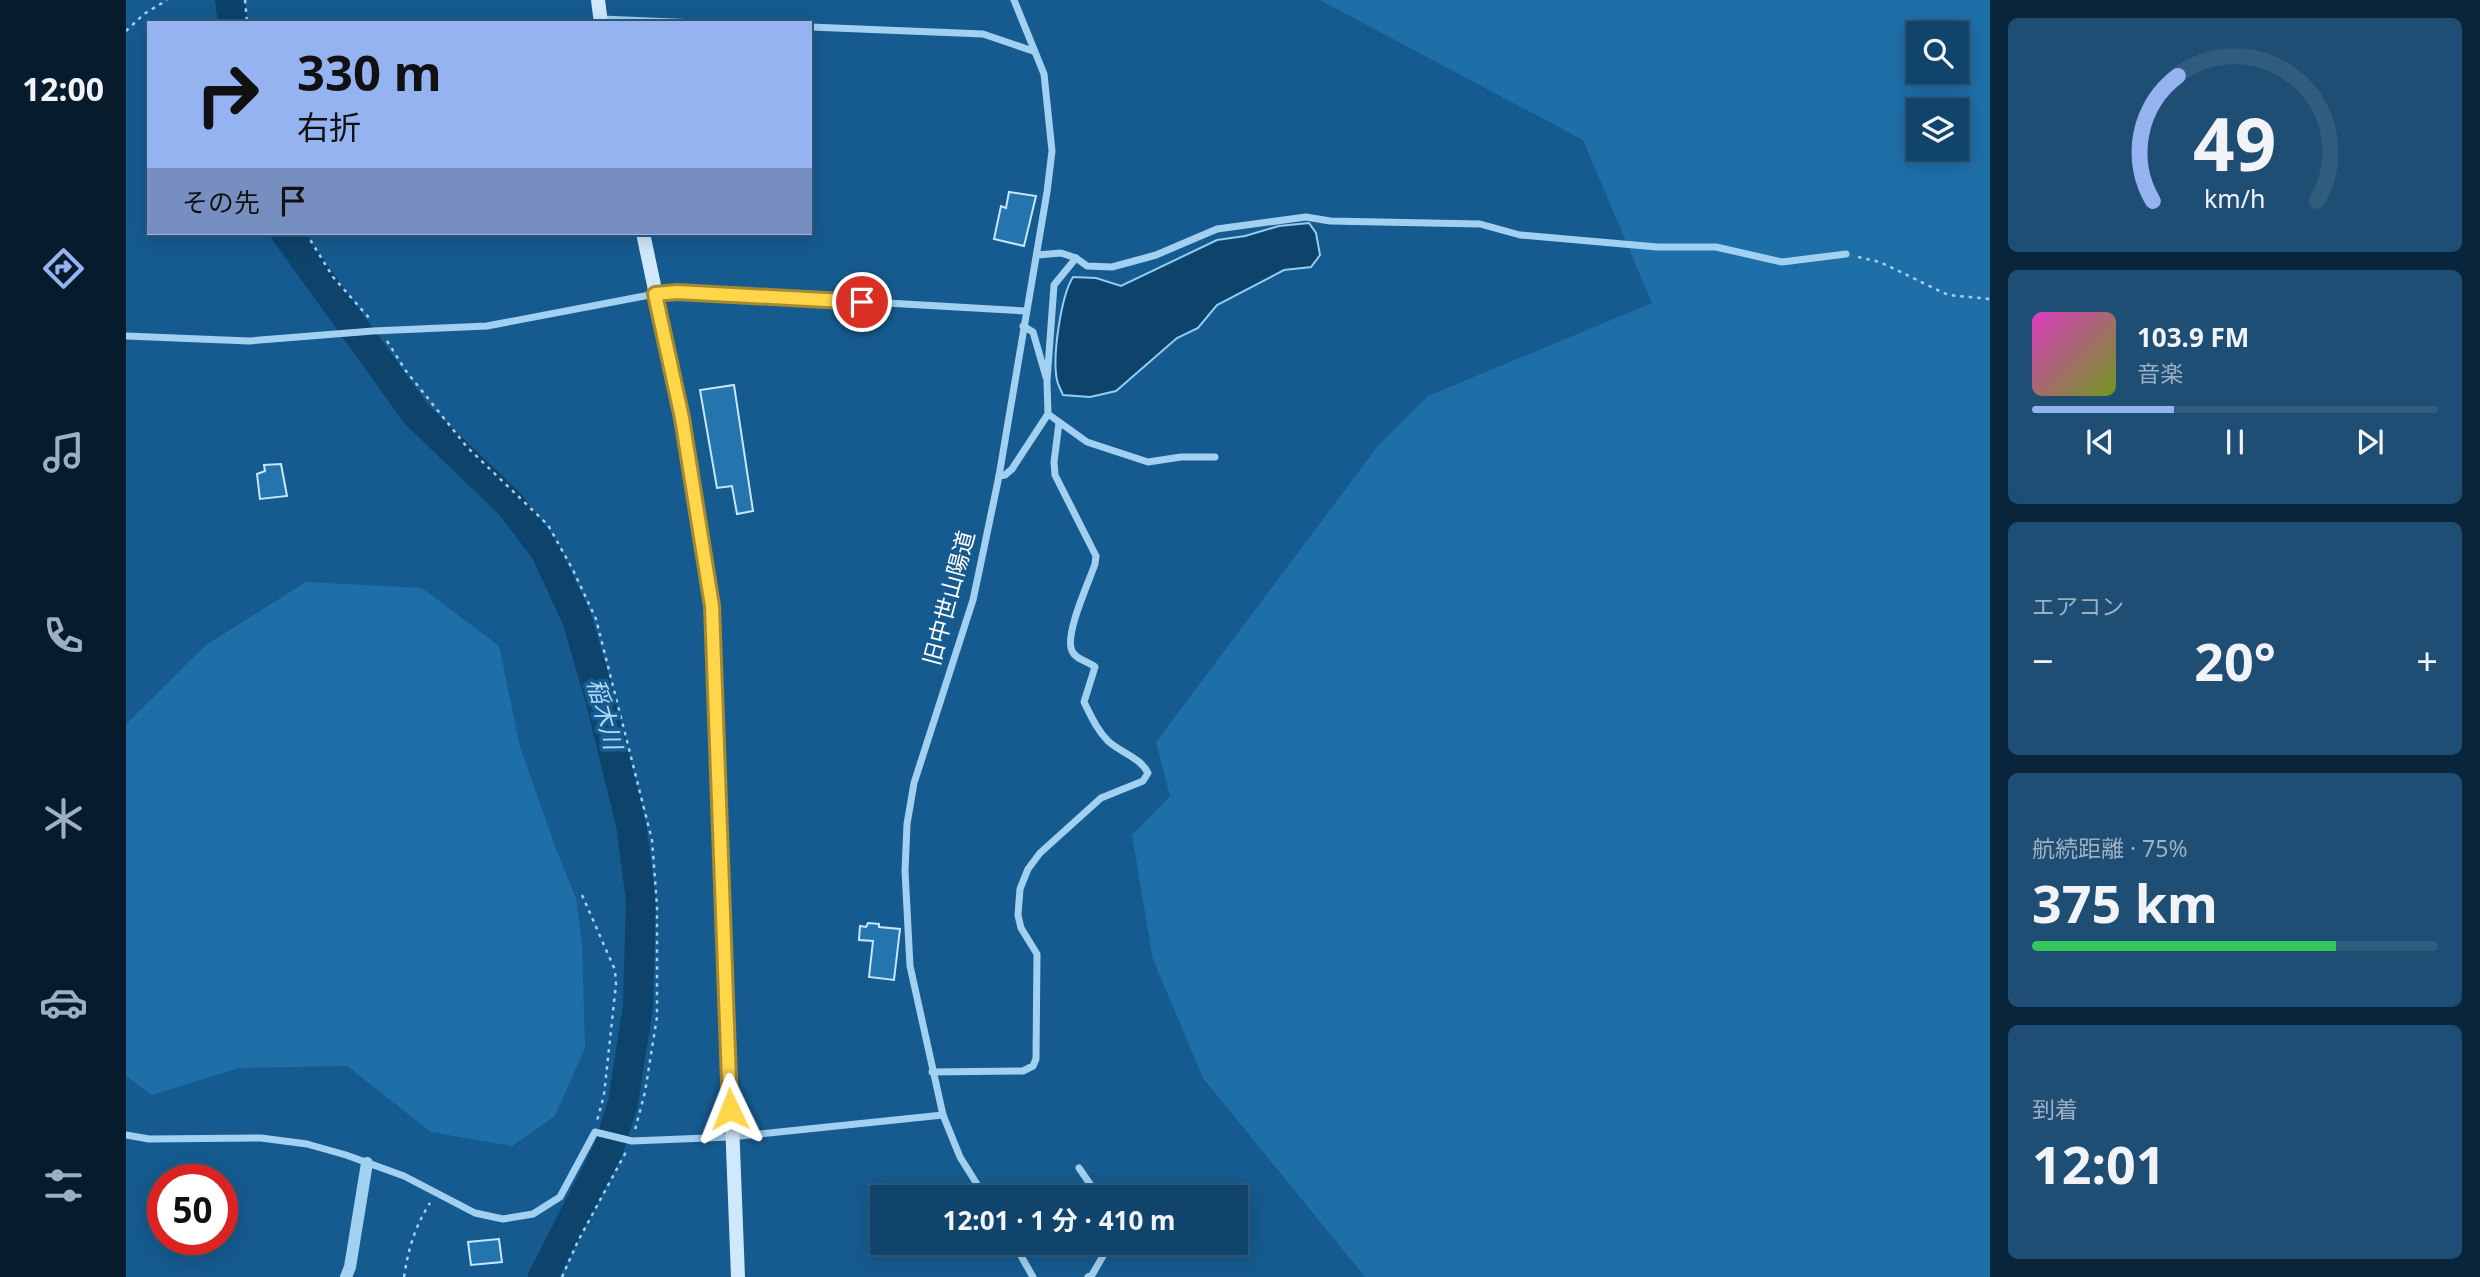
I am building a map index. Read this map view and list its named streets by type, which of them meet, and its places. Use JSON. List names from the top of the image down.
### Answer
{
  "streets": {
    "street": ["旧中世山陽道"]
  },
  "water": ["稲木川"],
  "page": {
    "tabs": "12:00",
    "turn": ["330 m", "右折"],
    "then": "その先",
    "song": ["103.9 FM", "音楽"],
    "tile": [
      "エアコン",
      ["航続距離 · 75%", "375 km"],
      ["到着", "12:01"]
    ],
    "heat": ["−", "20°", "+"],
    "limit": "50",
    "trip": "12:01 · 1 分 · 410 m",
    "gauge": ["49", "km/h"]
  }
}
